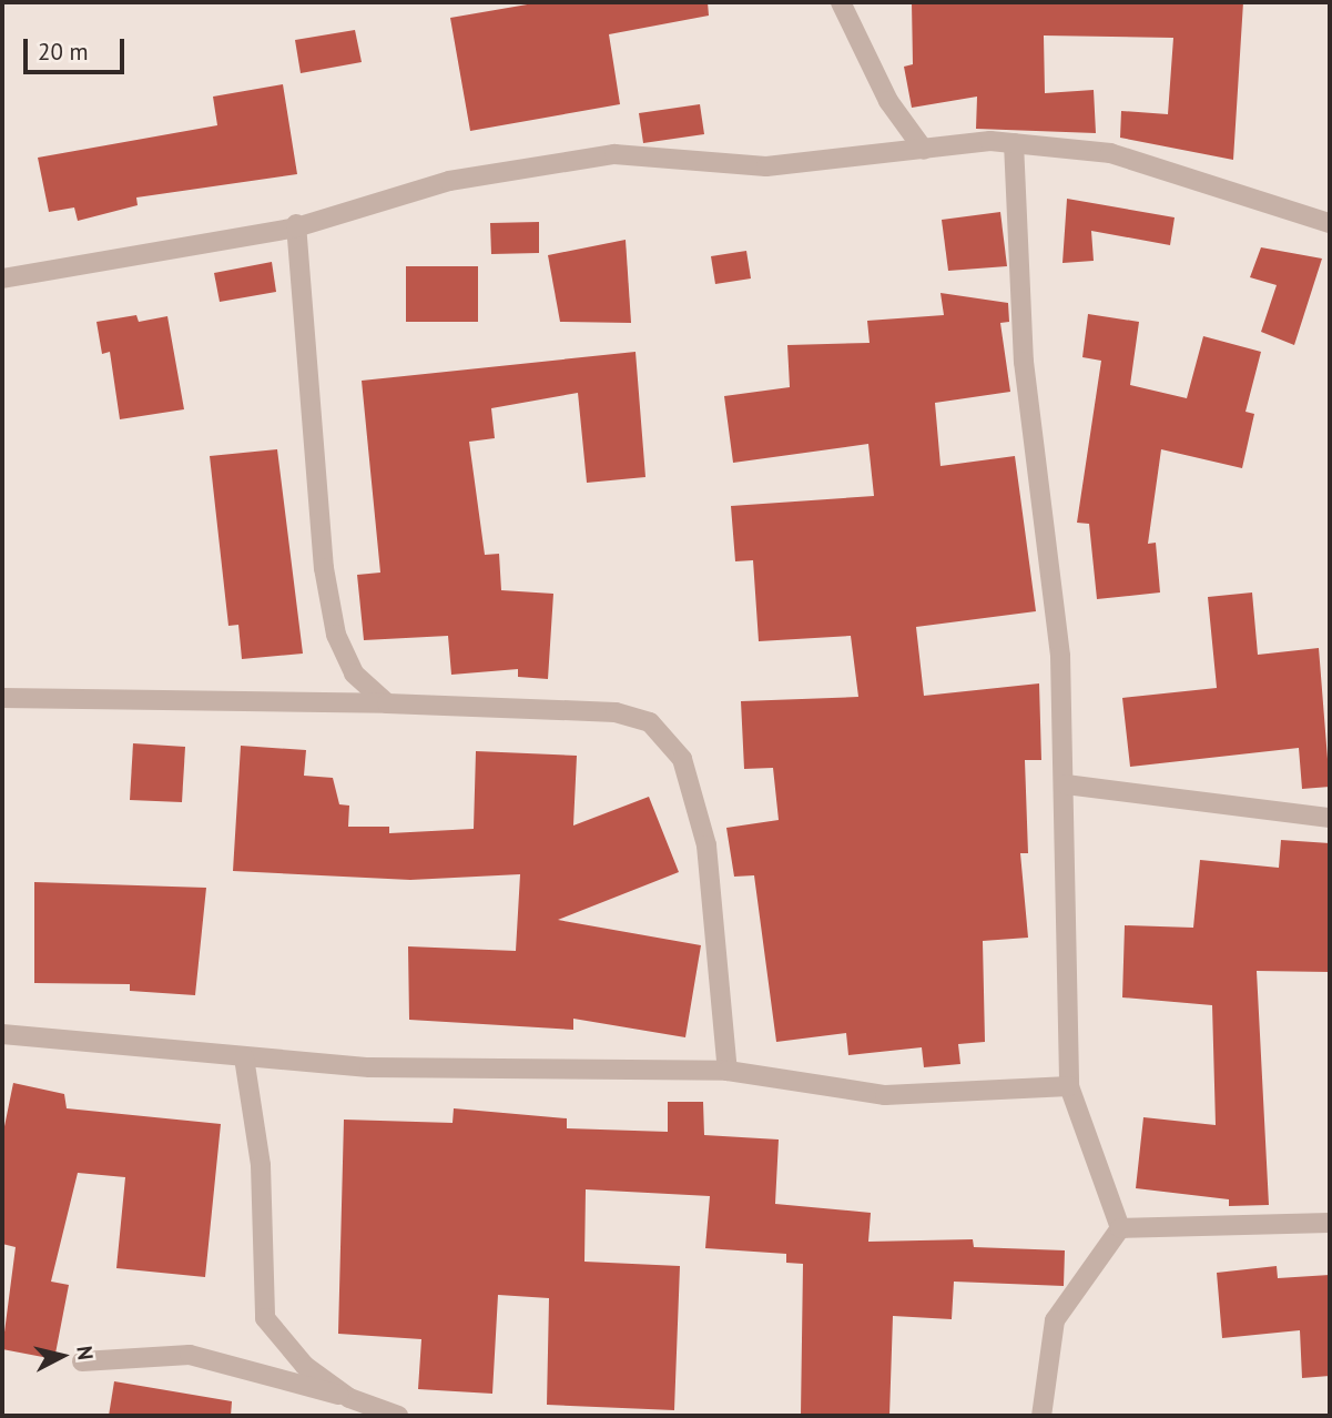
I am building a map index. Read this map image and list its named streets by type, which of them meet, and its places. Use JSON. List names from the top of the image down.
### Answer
{
  "scale_bar": "20 m",
  "north": "right"
}
